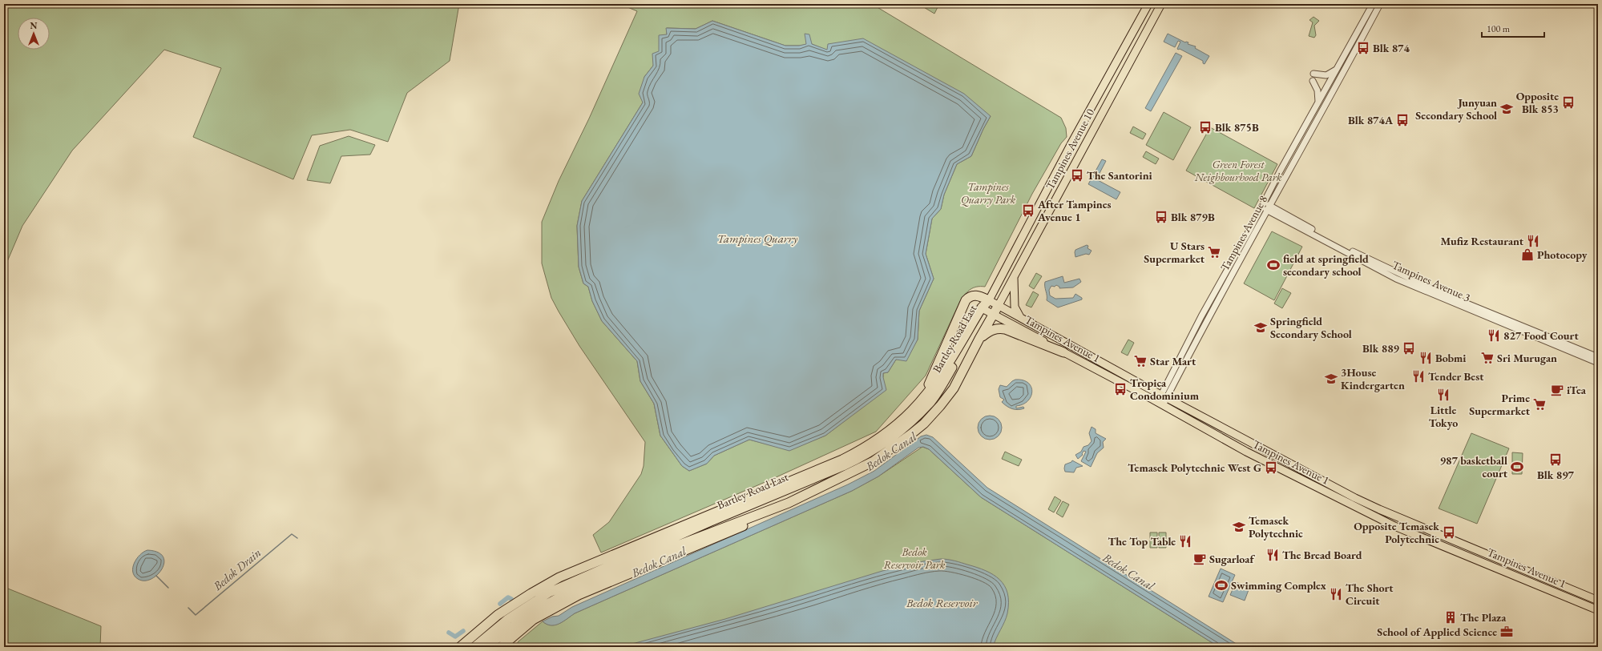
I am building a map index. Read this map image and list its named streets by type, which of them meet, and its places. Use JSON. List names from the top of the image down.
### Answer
{
  "streets": {
    "highway": ["Bartley Road East"],
    "main road": ["Tampines Avenue 10", "Tampines Avenue 1"],
    "street": ["Tampines Avenue 8", "Tampines Avenue 3"]
  },
  "crossings": [
    ["Tampines Avenue 10", "Bartley Road East"],
    ["Tampines Avenue 10", "Tampines Avenue 1"],
    ["Tampines Avenue 8", "Tampines Avenue 3"],
    ["Tampines Avenue 8", "Tampines Avenue 1"],
    ["Bartley Road East", "Tampines Avenue 1"]
  ],
  "water": [
    "Tampines Quarry",
    "Bedok Canal",
    "Bedok Drain",
    "Bedok Reservoir"
  ],
  "parks": ["Green Forest Neighbourhood Park", "Tampines Quarry Park", "Bedok Reservoir Park"],
  "places": {
    "bus stop": [
      "Blk 874",
      "Opposite Blk 853",
      "Blk 874A",
      "Blk 875B",
      "The Santorini",
      "After Tampines Avenue 1",
      "Blk 879B",
      "Blk 889",
      "Tropica Condominium",
      "Blk 897",
      "Temasek Polytechnic West G",
      "Opposite Temasek Polytechnic"
    ],
    "school or university": [
      "Junyuan Secondary School",
      "Springfield Secondary School",
      "3House Kindergarten",
      "Temasek Polytechnic"
    ],
    "restaurant": [
      "Mufiz Restaurant",
      "827 Food Court",
      "Bobmi",
      "Tender Best",
      "Little Tokyo",
      "The Top Table",
      "The Bread Board",
      "The Short Circuit"
    ],
    "supermarket": [
      "U Stars Supermarket",
      "Sri Murugan",
      "Star Mart",
      "Prime Supermarket"
    ],
    "shop": ["Photocopy"],
    "sports": ["field at springfield secondary school", "987 basketball court", "Swimming Complex"],
    "cafe": ["iTea", "Sugarloaf"],
    "building": ["The Plaza"],
    "office": ["School of Applied Science"]
  },
  "scale_bar": "100 m",
  "north": "top"
}
